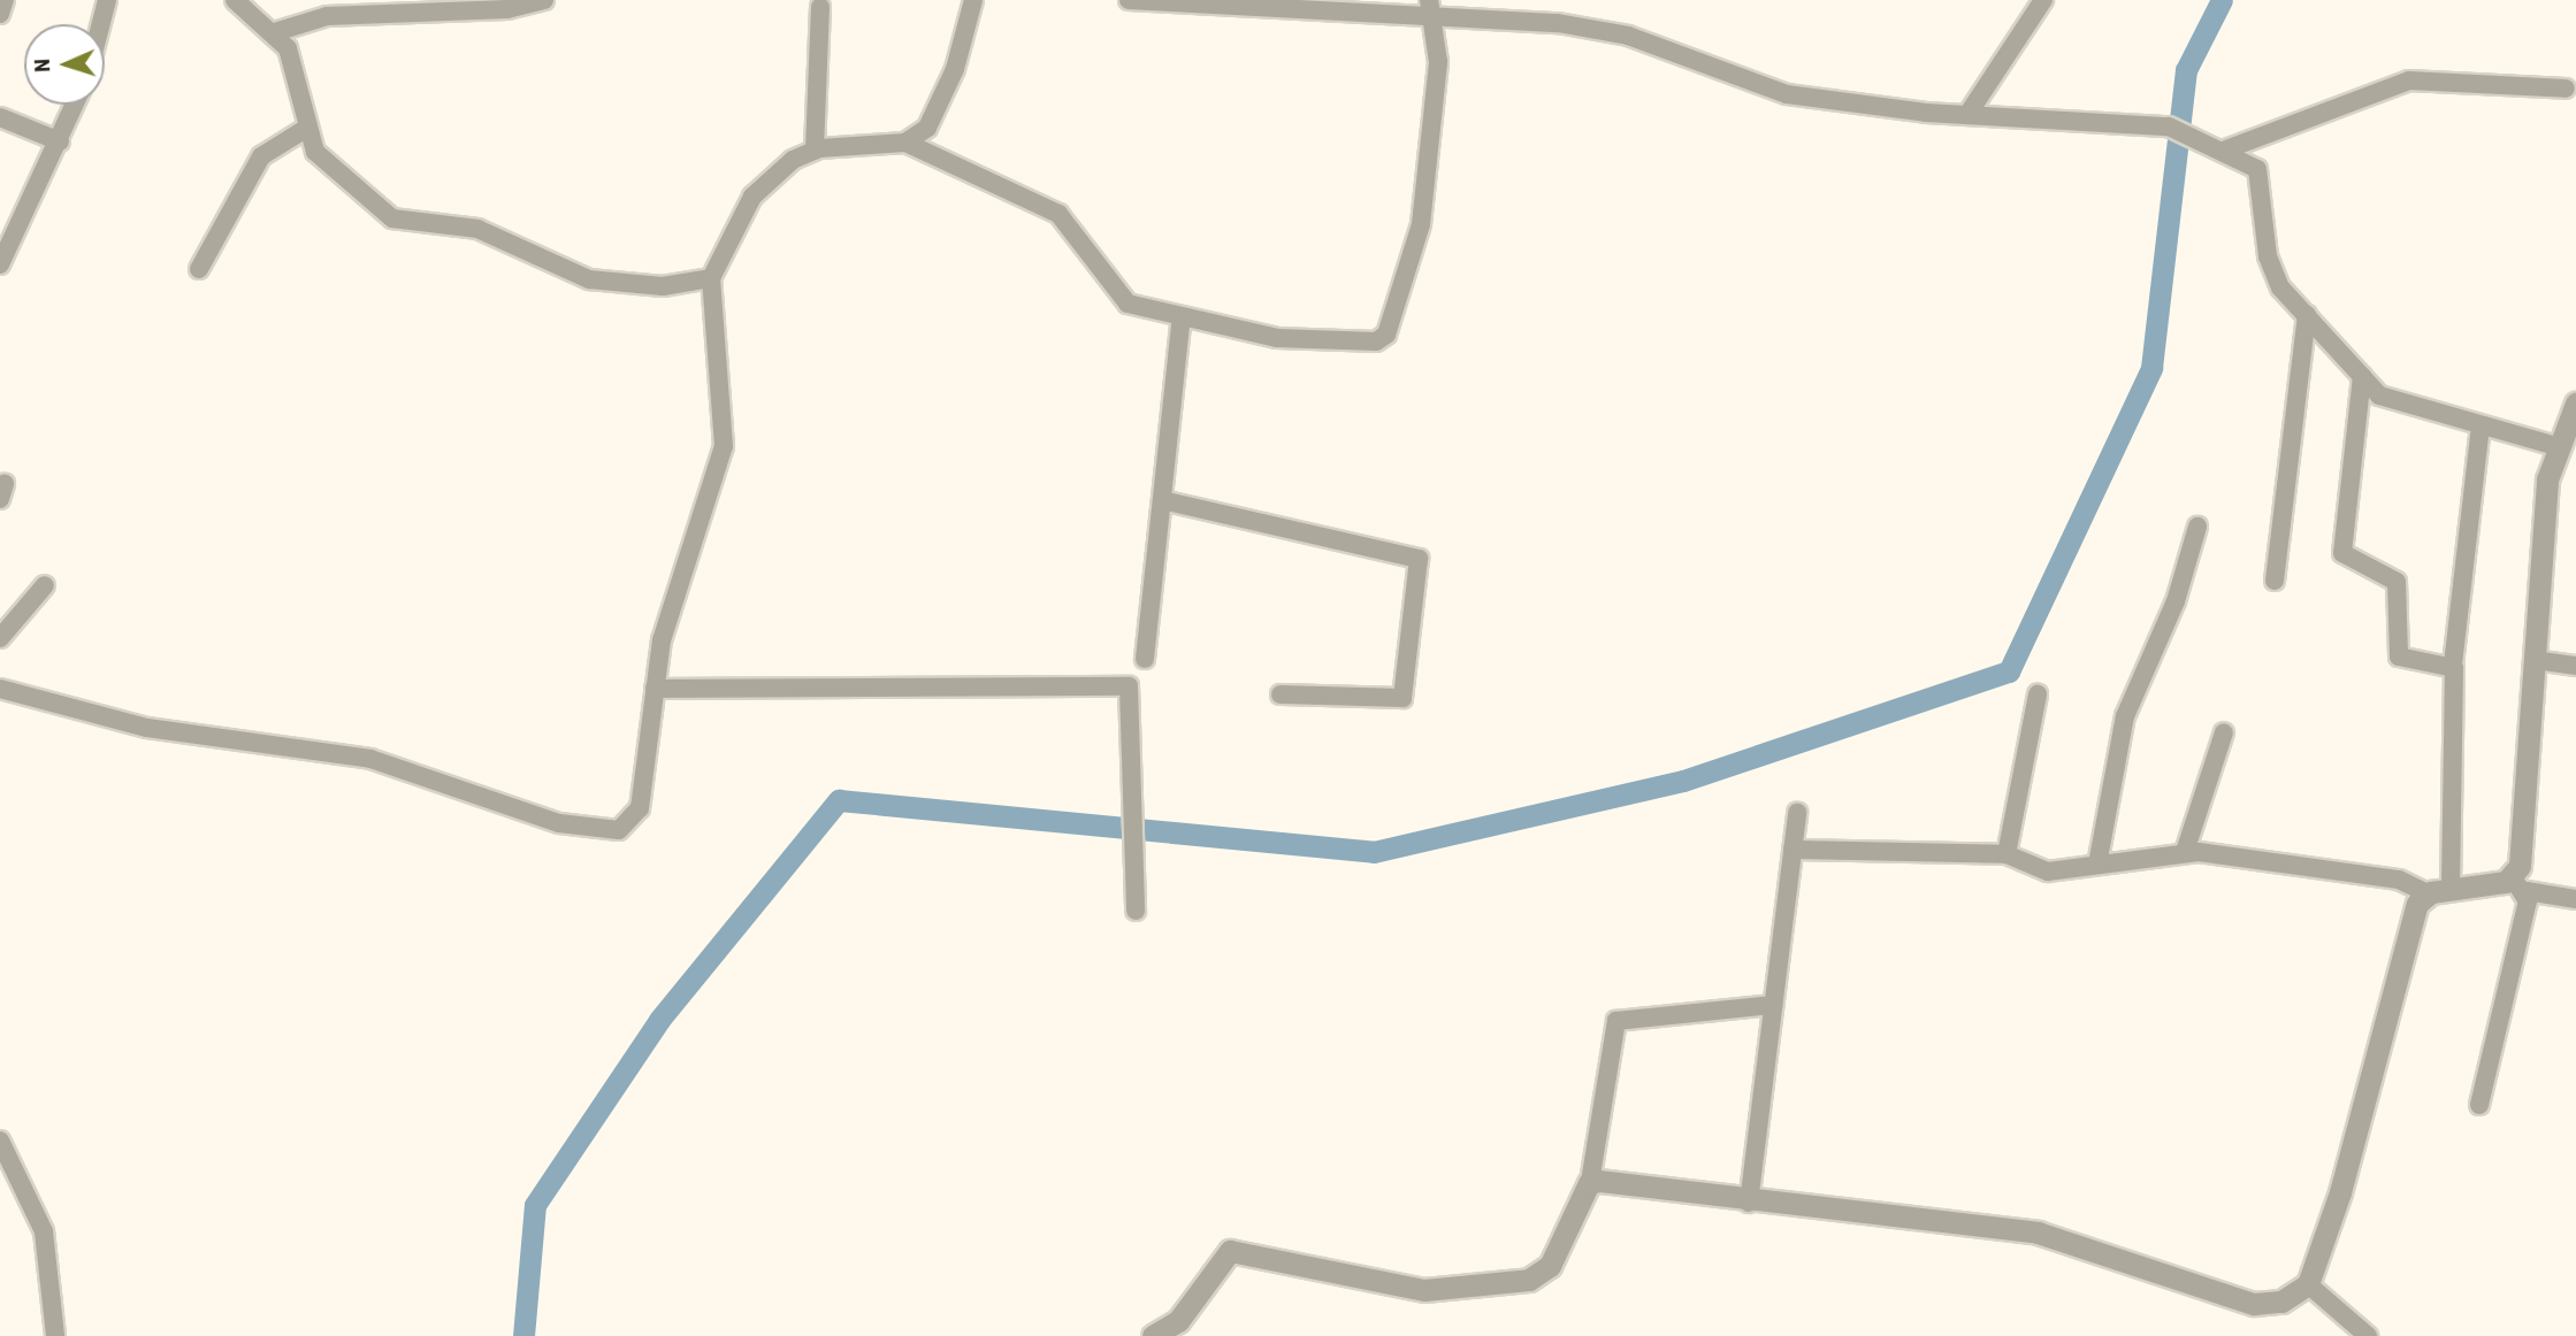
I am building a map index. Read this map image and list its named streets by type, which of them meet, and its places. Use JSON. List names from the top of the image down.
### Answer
{
  "north": "left"
}
